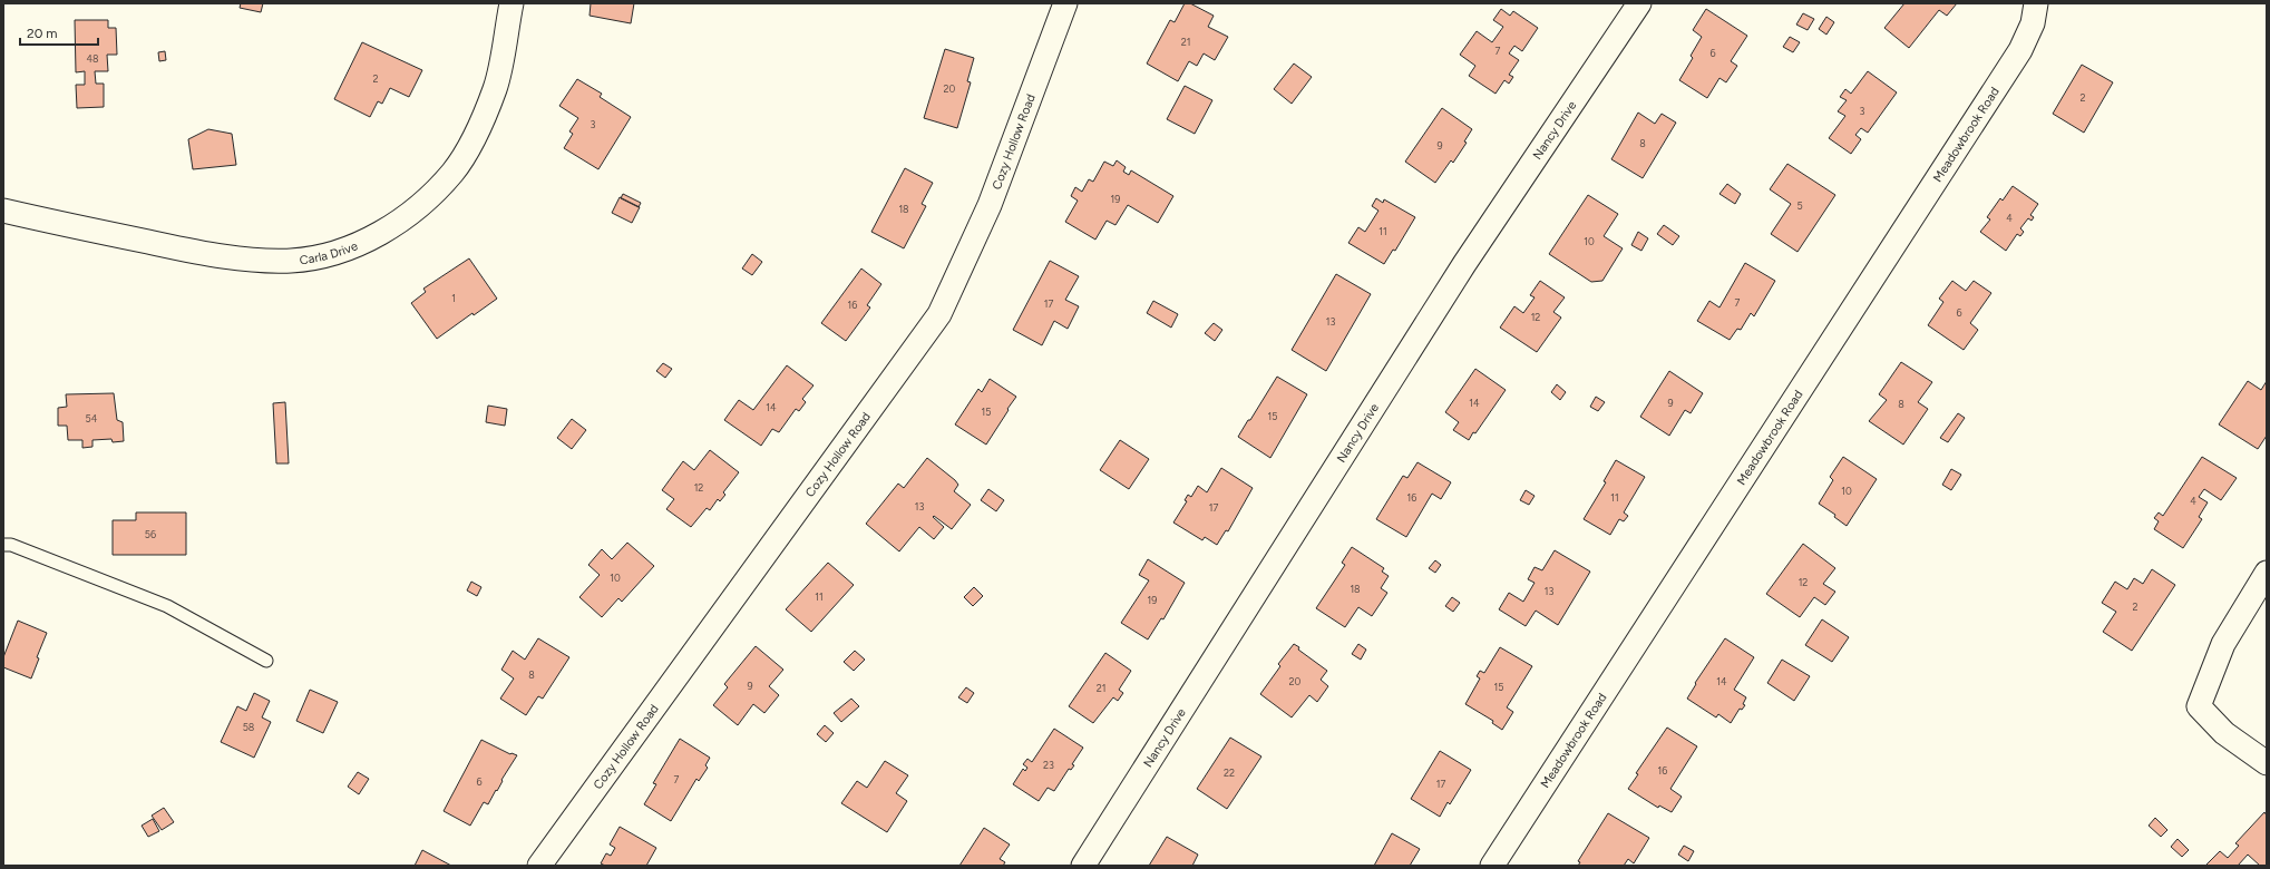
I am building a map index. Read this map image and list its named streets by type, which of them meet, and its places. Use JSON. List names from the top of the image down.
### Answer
{
  "streets": {
    "street": [
      "Nancy Drive",
      "Meadowbrook Road",
      "Cozy Hollow Road",
      "Carla Drive"
    ]
  },
  "house_numbers": [
    "21",
    "7",
    "6",
    "48",
    "2",
    "20",
    "2",
    "3",
    "3",
    "8",
    "9",
    "19",
    "5",
    "18",
    "4",
    "11",
    "10",
    "1",
    "7",
    "17",
    "16",
    "6",
    "12",
    "13",
    "14",
    "9",
    "8",
    "14",
    "15",
    "15",
    "54",
    "12",
    "10",
    "16",
    "11",
    "4",
    "13",
    "17",
    "56",
    "10",
    "12",
    "18",
    "13",
    "11",
    "19",
    "2",
    "8",
    "20",
    "14",
    "9",
    "15",
    "21",
    "58",
    "23",
    "16",
    "22",
    "7",
    "6",
    "17"
  ],
  "scale_bar": "20 m"
}
